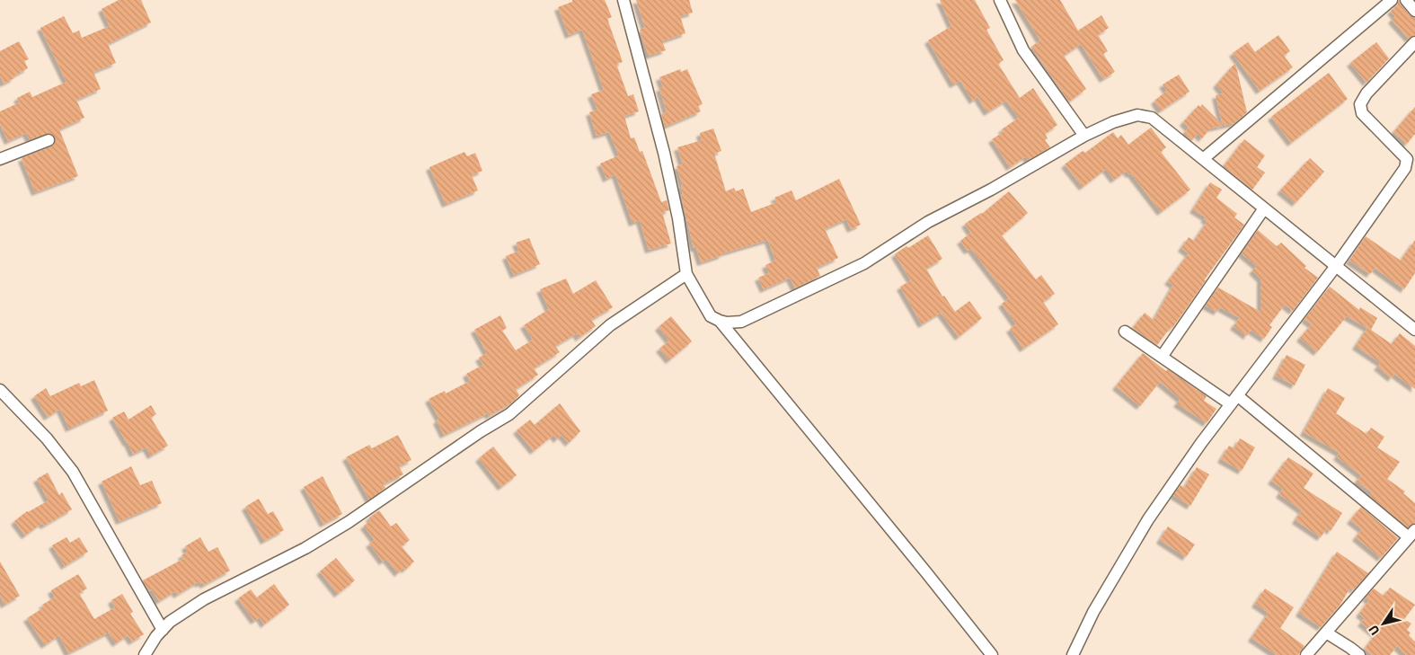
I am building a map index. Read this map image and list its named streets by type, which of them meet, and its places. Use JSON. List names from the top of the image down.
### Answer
{
  "north": "bottom left"
}
